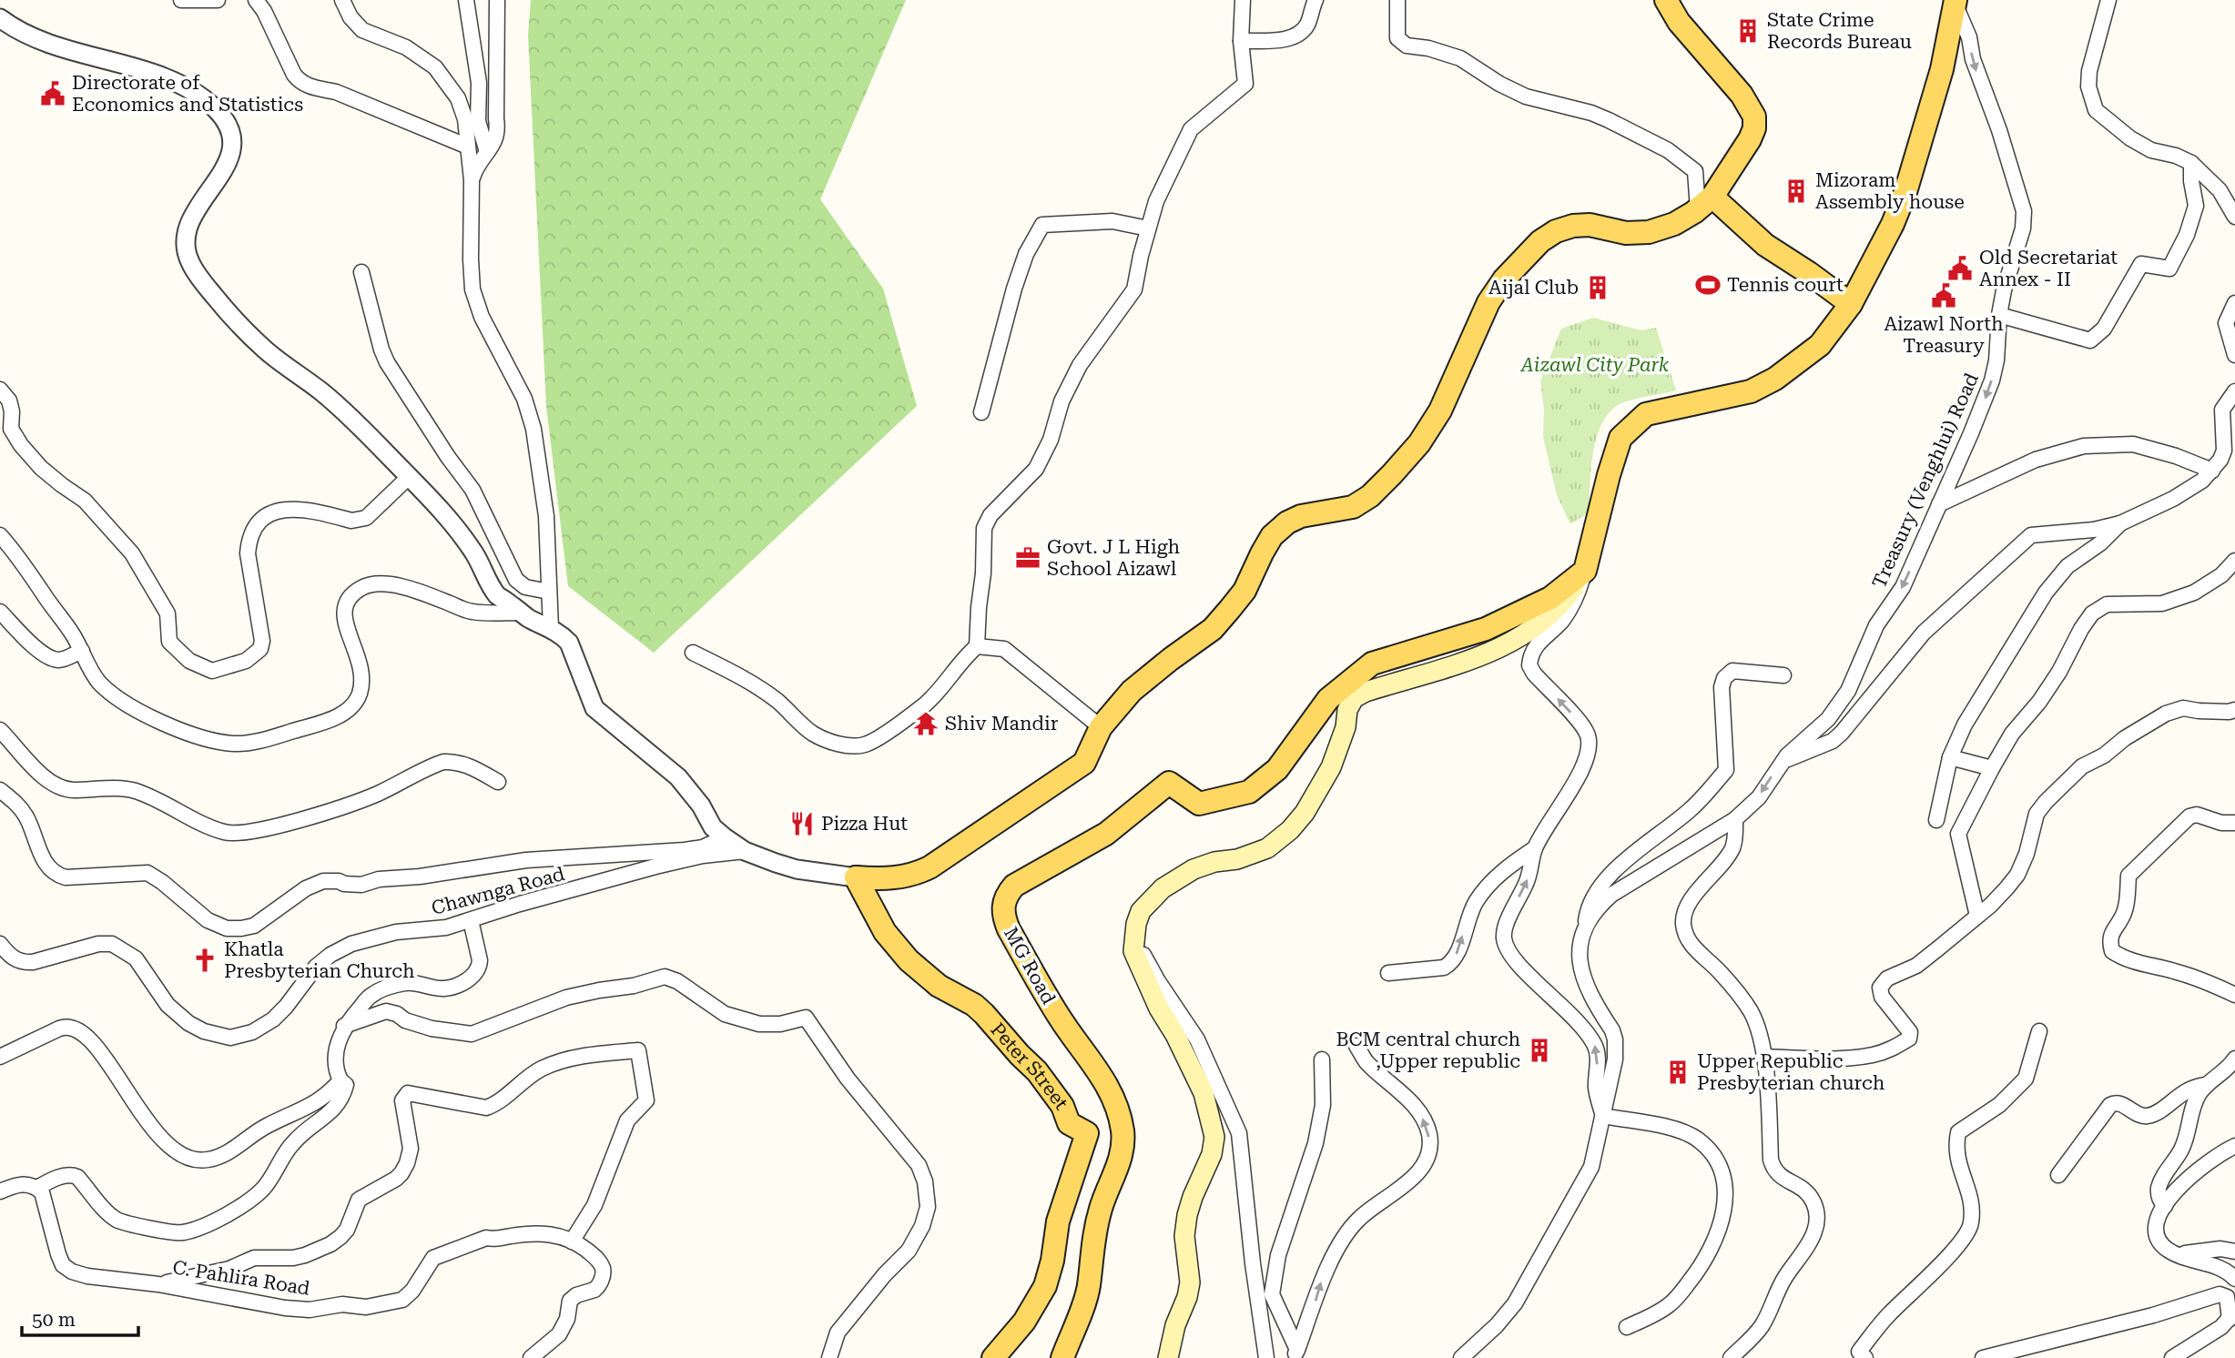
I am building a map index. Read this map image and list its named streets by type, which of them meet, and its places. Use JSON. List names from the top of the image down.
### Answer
{
  "streets": {
    "main road": ["MG Road", "Peter Street"],
    "street": ["Treasury (Venghlui) Road", "Chawnga Road", "C. Pahlira Road"]
  },
  "one_way": ["Treasury (Venghlui) Road"],
  "parks": ["Aizawl City Park"],
  "places": {
    "building": [
      "State Crime Records Bureau",
      "Mizoram Assembly house",
      "Aijal Club",
      "BCM central church ,Upper republic",
      "Upper Republic Presbyterian church"
    ],
    "public building": ["Directorate of Economics and Statistics", "Old Secretariat Annex - II", "Aizawl North Treasury"],
    "sports": ["Tennis court"],
    "office": ["Govt. J L High School Aizawl"],
    "temple": ["Shiv Mandir"],
    "restaurant": ["Pizza Hut"],
    "church": ["Khatla Presbyterian Church"]
  },
  "scale_bar": "50 m"
}
